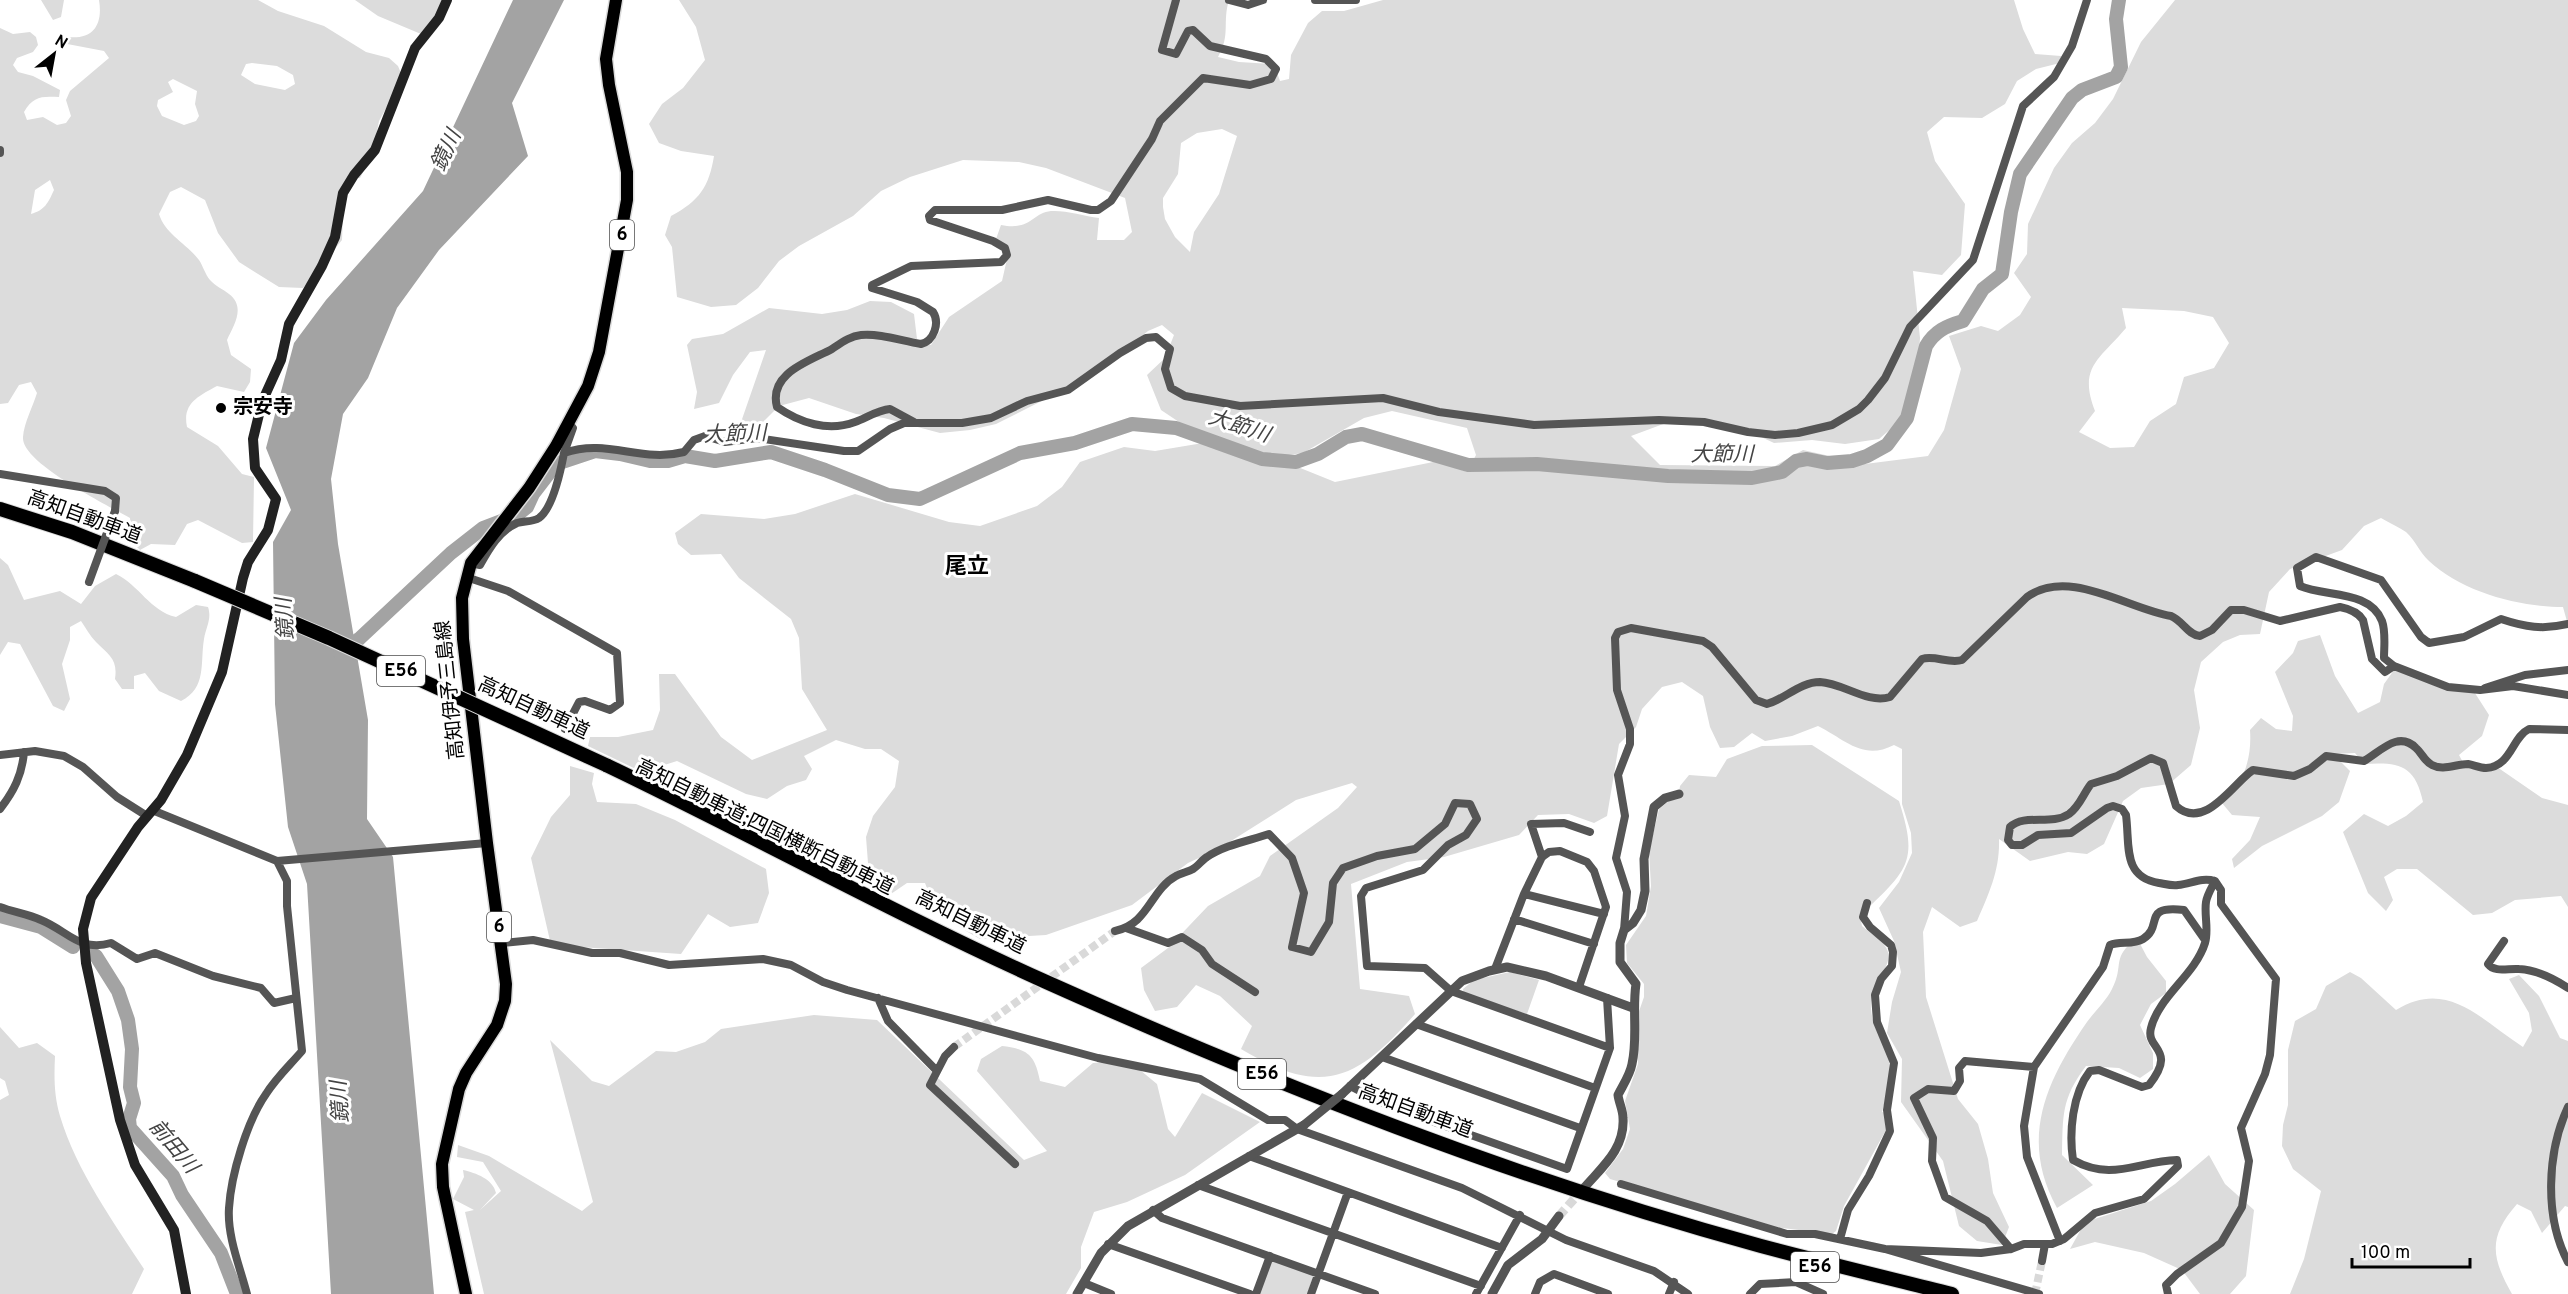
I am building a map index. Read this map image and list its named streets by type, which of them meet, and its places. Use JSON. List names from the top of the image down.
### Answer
{
  "streets": {
    "highway": ["高知自動車道", "E56", "高知自動車道;四国横断自動車道"],
    "main road": ["6", "高知伊予三島線"]
  },
  "crossings": [
    ["高知自動車道", "高知自動車道;四国横断自動車道"]
  ],
  "districts": ["尾立"],
  "water": ["鏡川", "大節川", "前田川"],
  "places": ["宗安寺"],
  "scale_bar": "100 m",
  "north": "top right"
}
